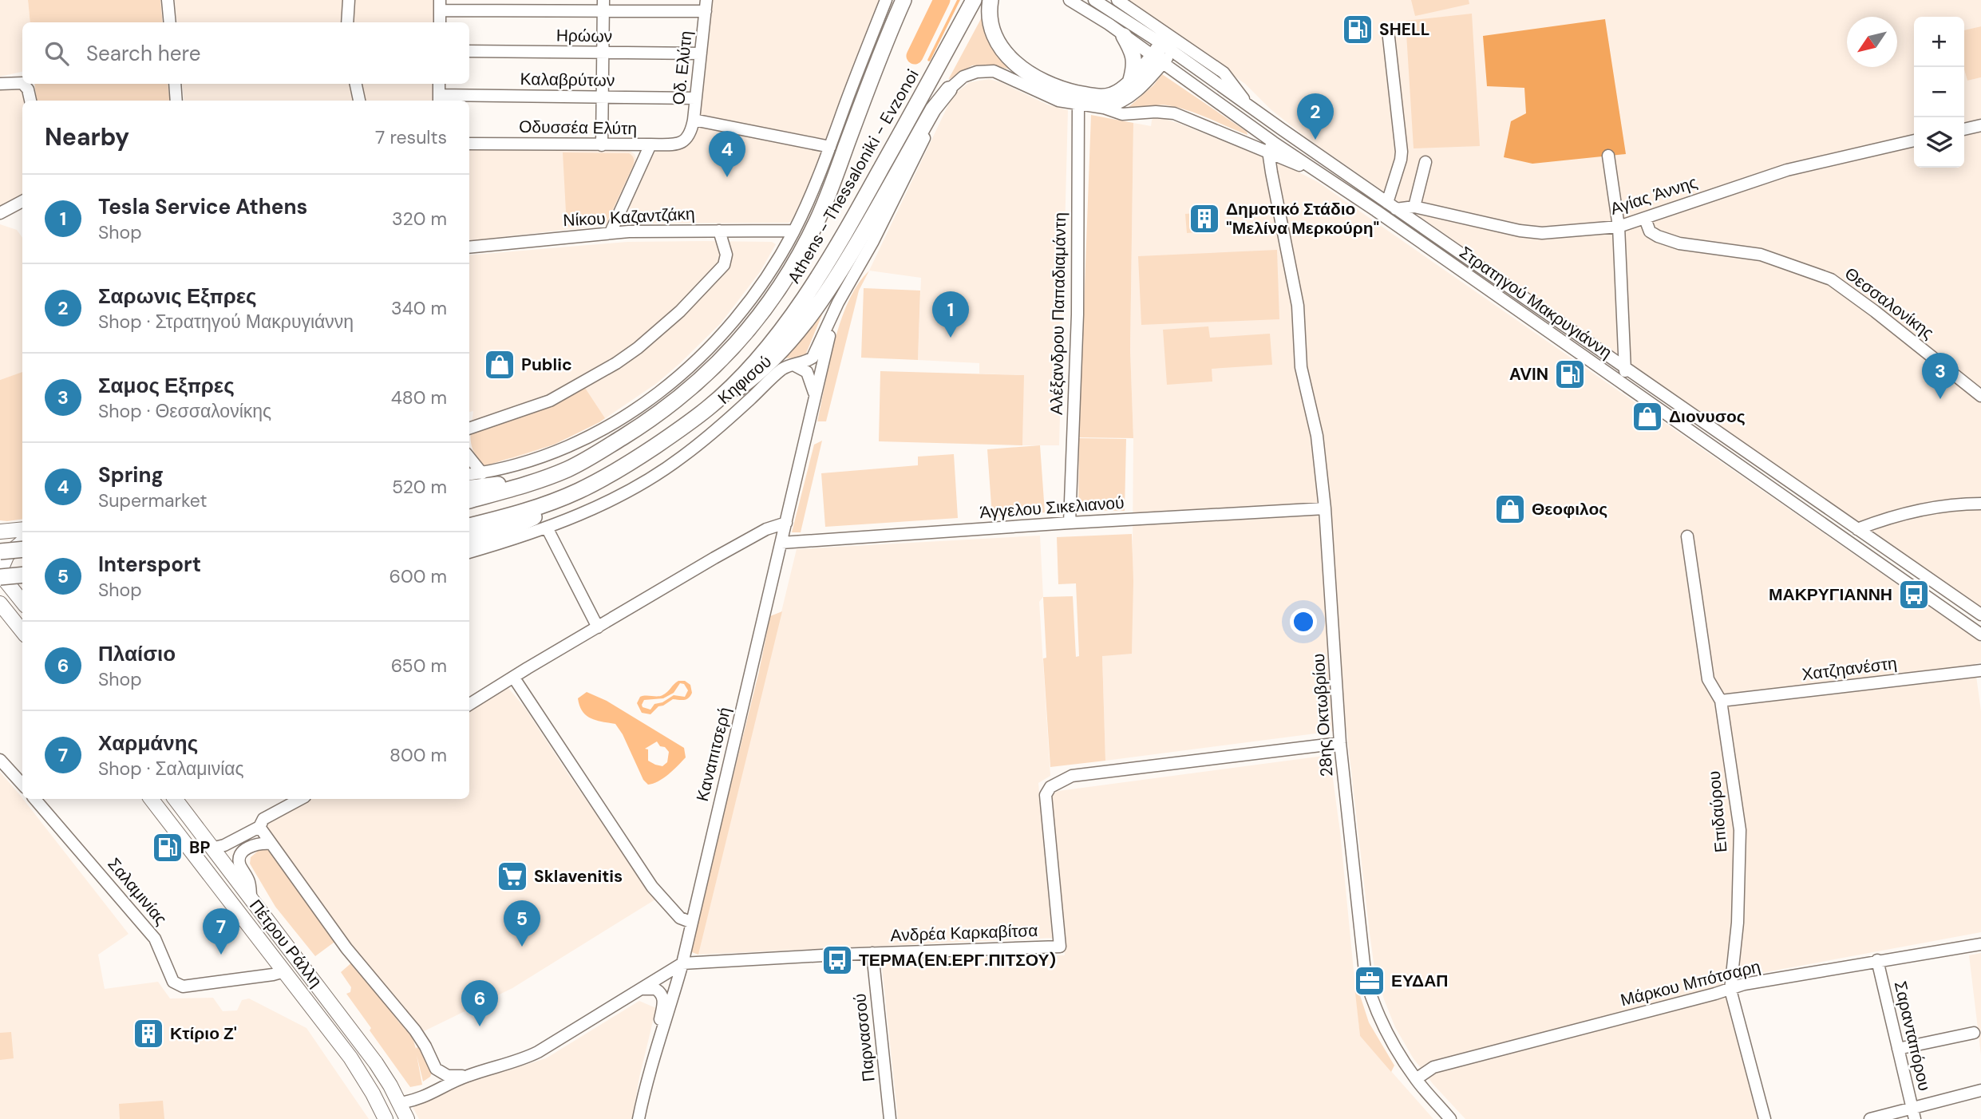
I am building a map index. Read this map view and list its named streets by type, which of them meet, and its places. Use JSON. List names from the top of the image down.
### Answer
{
  "streets": {
    "highway": ["Athens - Thessaloniki - Evzonoi"],
    "main road": ["Πέτρου Ράλλη"],
    "street": [
      "Ηρώων",
      "Οδ. Ελύτη",
      "Καλαβρύτων",
      "Οδυσσέα Ελύτη",
      "Αγίας Άννης",
      "Νίκου Καζαντζάκη",
      "Στρατηγού Μακρυγιάννη",
      "Θεσσαλονίκης",
      "Αλέξανδρου Παπαδιαμάντη",
      "Κηφισού",
      "Άγγελου Σικελιανού",
      "Χατζηανέστη",
      "28ης Οκτωβρίου",
      "Καναπιτσερή",
      "Επιδαύρου",
      "Σαλαμινίας",
      "Ανδρέα Καρκαβίτσα",
      "Μάρκου Μπότσαρη",
      "Σαρανταπόρου",
      "Παρνασσού"
    ]
  },
  "crossings": [
    ["Ηρώων", "Οδ. Ελύτη"],
    ["Οδ. Ελύτη", "Καλαβρύτων"],
    ["Οδ. Ελύτη", "Οδυσσέα Ελύτη"],
    ["Αγίας Άννης", "Στρατηγού Μακρυγιάννη"],
    ["Αγίας Άννης", "Θεσσαλονίκης"],
    ["Στρατηγού Μακρυγιάννη", "28ης Οκτωβρίου"],
    ["Αλέξανδρου Παπαδιαμάντη", "Άγγελου Σικελιανού"],
    ["Κηφισού", "Καναπιτσερή"],
    ["Άγγελου Σικελιανού", "28ης Οκτωβρίου"],
    ["Άγγελου Σικελιανού", "Καναπιτσερή"],
    ["Χατζηανέστη", "Επιδαύρου"],
    ["28ης Οκτωβρίου", "Ανδρέα Καρκαβίτσα"],
    ["28ης Οκτωβρίου", "Μάρκου Μπότσαρη"],
    ["Καναπιτσερή", "Ανδρέα Καρκαβίτσα"],
    ["Επιδαύρου", "Μάρκου Μπότσαρη"],
    ["Σαλαμινίας", "Πέτρου Ράλλη"],
    ["Ανδρέα Καρκαβίτσα", "Παρνασσού"],
    ["Μάρκου Μπότσαρη", "Σαρανταπόρου"]
  ],
  "places": {
    "fuel station": ["SHELL", "AVIN", "BP"],
    "building": ["Δημοτικό Στάδιο \"Μελίνα Μερκούρη\"", "Κτίριο Ζ'"],
    "shop": ["Public", "Διονυσος", "Θεοφιλος"],
    "bus stop": ["ΜΑΚΡΥΓΙΑΝΝΗ", "ΤΕΡΜΑ(ΕΝ.ΕΡΓ.ΠΙΤΣΟΥ)"],
    "supermarket": ["Sklavenitis"],
    "office": ["ΕΥΔΑΠ"]
  },
  "north": "bottom left",
  "page": {
    "map_buttons": ["+", "−"],
    "search": "Search here",
    "pins": [
      "2",
      "4",
      "1",
      "3",
      "5",
      "7",
      "6"
    ],
    "heading": ["Nearby", "7 results"],
    "list": [
      {
        "mark": "1",
        "name": "Tesla Service Athens",
        "note": "Shop",
        "value": "320 m"
      },
      {
        "mark": "2",
        "name": "Σαρωνις Εξπρες",
        "note": "Shop · Στρατηγού Μακρυγιάννη",
        "value": "340 m"
      },
      {
        "mark": "3",
        "name": "Σαμος Εξπρες",
        "note": "Shop · Θεσσαλονίκης",
        "value": "480 m"
      },
      {
        "mark": "4",
        "name": "Spring",
        "note": "Supermarket",
        "value": "520 m"
      },
      {
        "mark": "5",
        "name": "Intersport",
        "note": "Shop",
        "value": "600 m"
      },
      {
        "mark": "6",
        "name": "Πλαίσιο",
        "note": "Shop",
        "value": "650 m"
      },
      {
        "mark": "7",
        "name": "Χαρμάνης",
        "note": "Shop · Σαλαμινίας",
        "value": "800 m"
      }
    ]
  }
}
